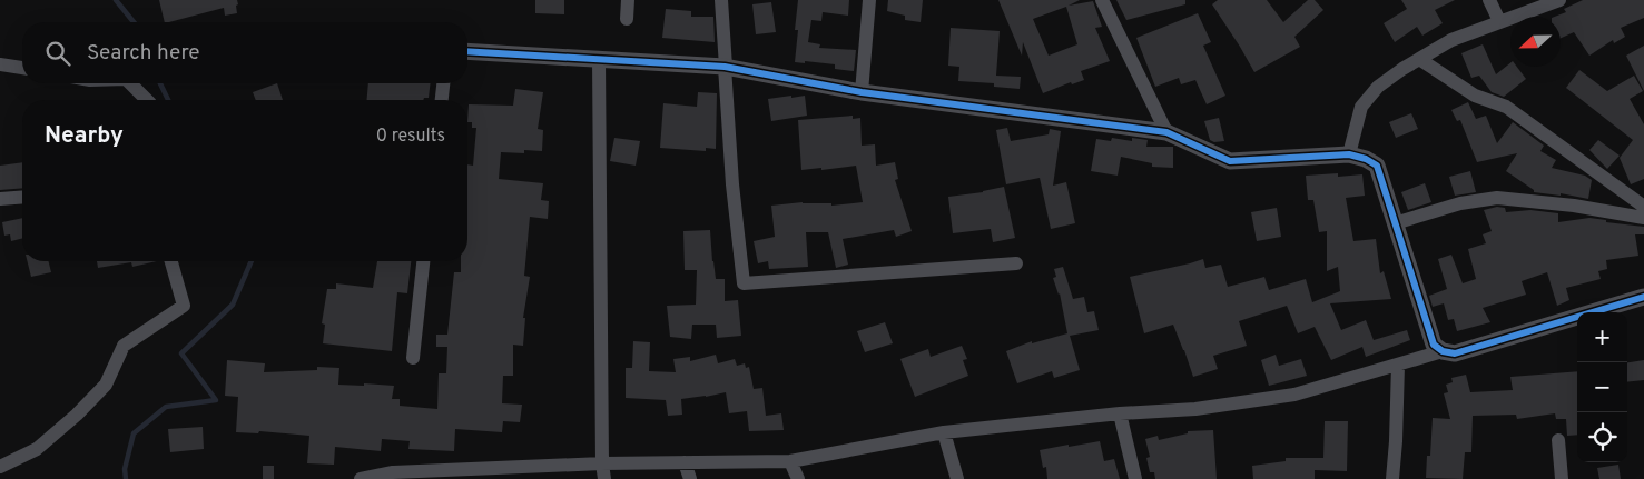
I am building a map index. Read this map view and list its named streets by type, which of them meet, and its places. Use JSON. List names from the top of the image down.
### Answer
{
  "north": "left",
  "page": {
    "search": "Search here",
    "heading": ["Nearby", "0 results"],
    "map_buttons": ["+", "−"]
  }
}
